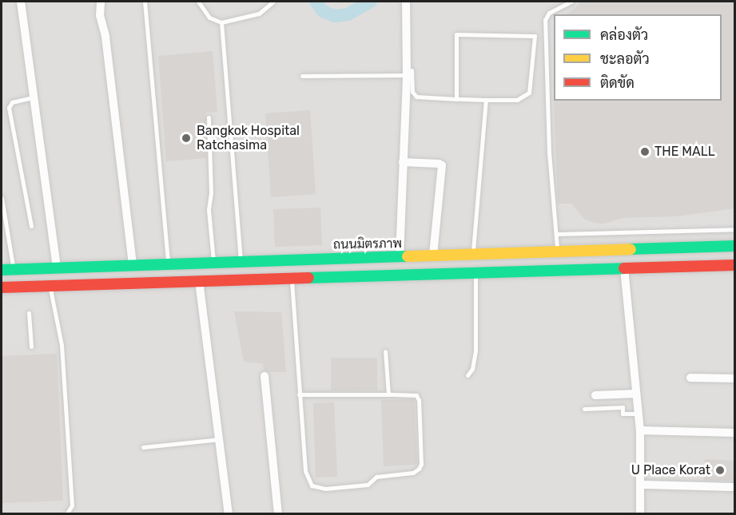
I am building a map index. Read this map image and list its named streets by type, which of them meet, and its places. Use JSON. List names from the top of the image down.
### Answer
{
  "streets": {
    "highway": ["ถนนมิตรภาพ"]
  },
  "places": ["Bangkok Hospital Ratchasima", "THE MALL", "U Place Korat"],
  "legend": ["คล่องตัว", "ชะลอตัว", "ติดขัด"]
}
